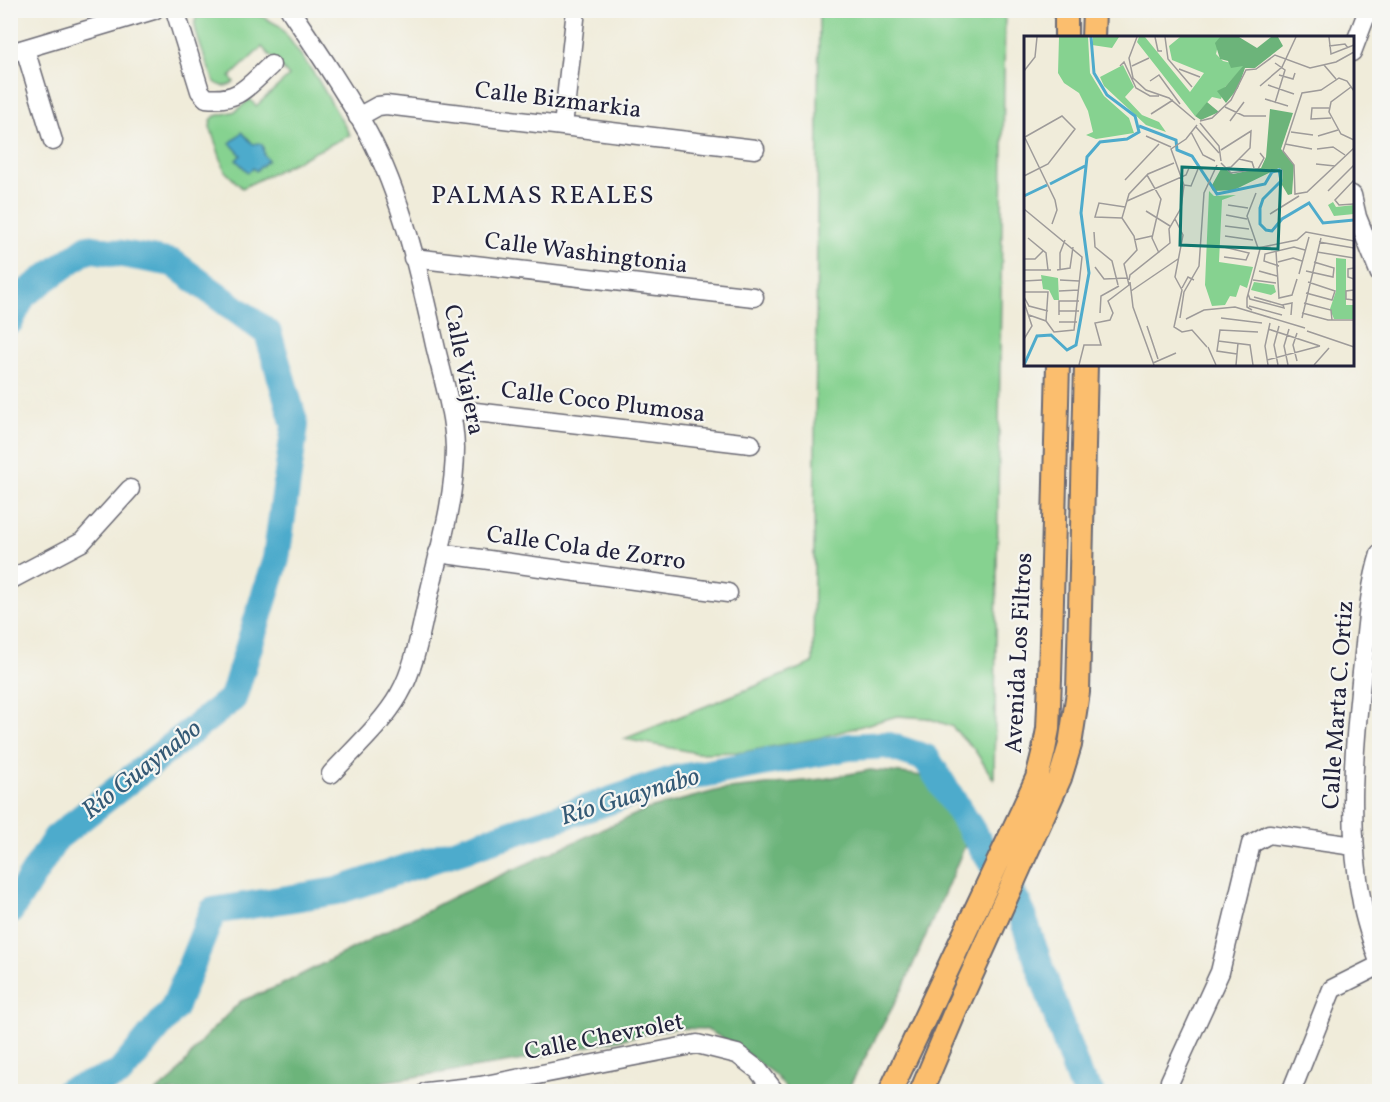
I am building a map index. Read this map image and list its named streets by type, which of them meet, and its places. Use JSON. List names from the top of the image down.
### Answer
{
  "streets": {
    "main road": ["Avenida Los Filtros"],
    "street": [
      "Calle Bizmarkia",
      "Calle Washingtonia",
      "Calle Viajera",
      "Calle Coco Plumosa",
      "Calle Cola de Zorro",
      "Calle Marta C. Ortiz",
      "Calle Chevrolet"
    ]
  },
  "crossings": [
    ["Calle Bizmarkia", "Calle Viajera"],
    ["Calle Washingtonia", "Calle Viajera"],
    ["Calle Viajera", "Calle Coco Plumosa"],
    ["Calle Viajera", "Calle Cola de Zorro"]
  ],
  "districts": ["PALMAS REALES"],
  "water": ["Río Guaynabo"]
}
